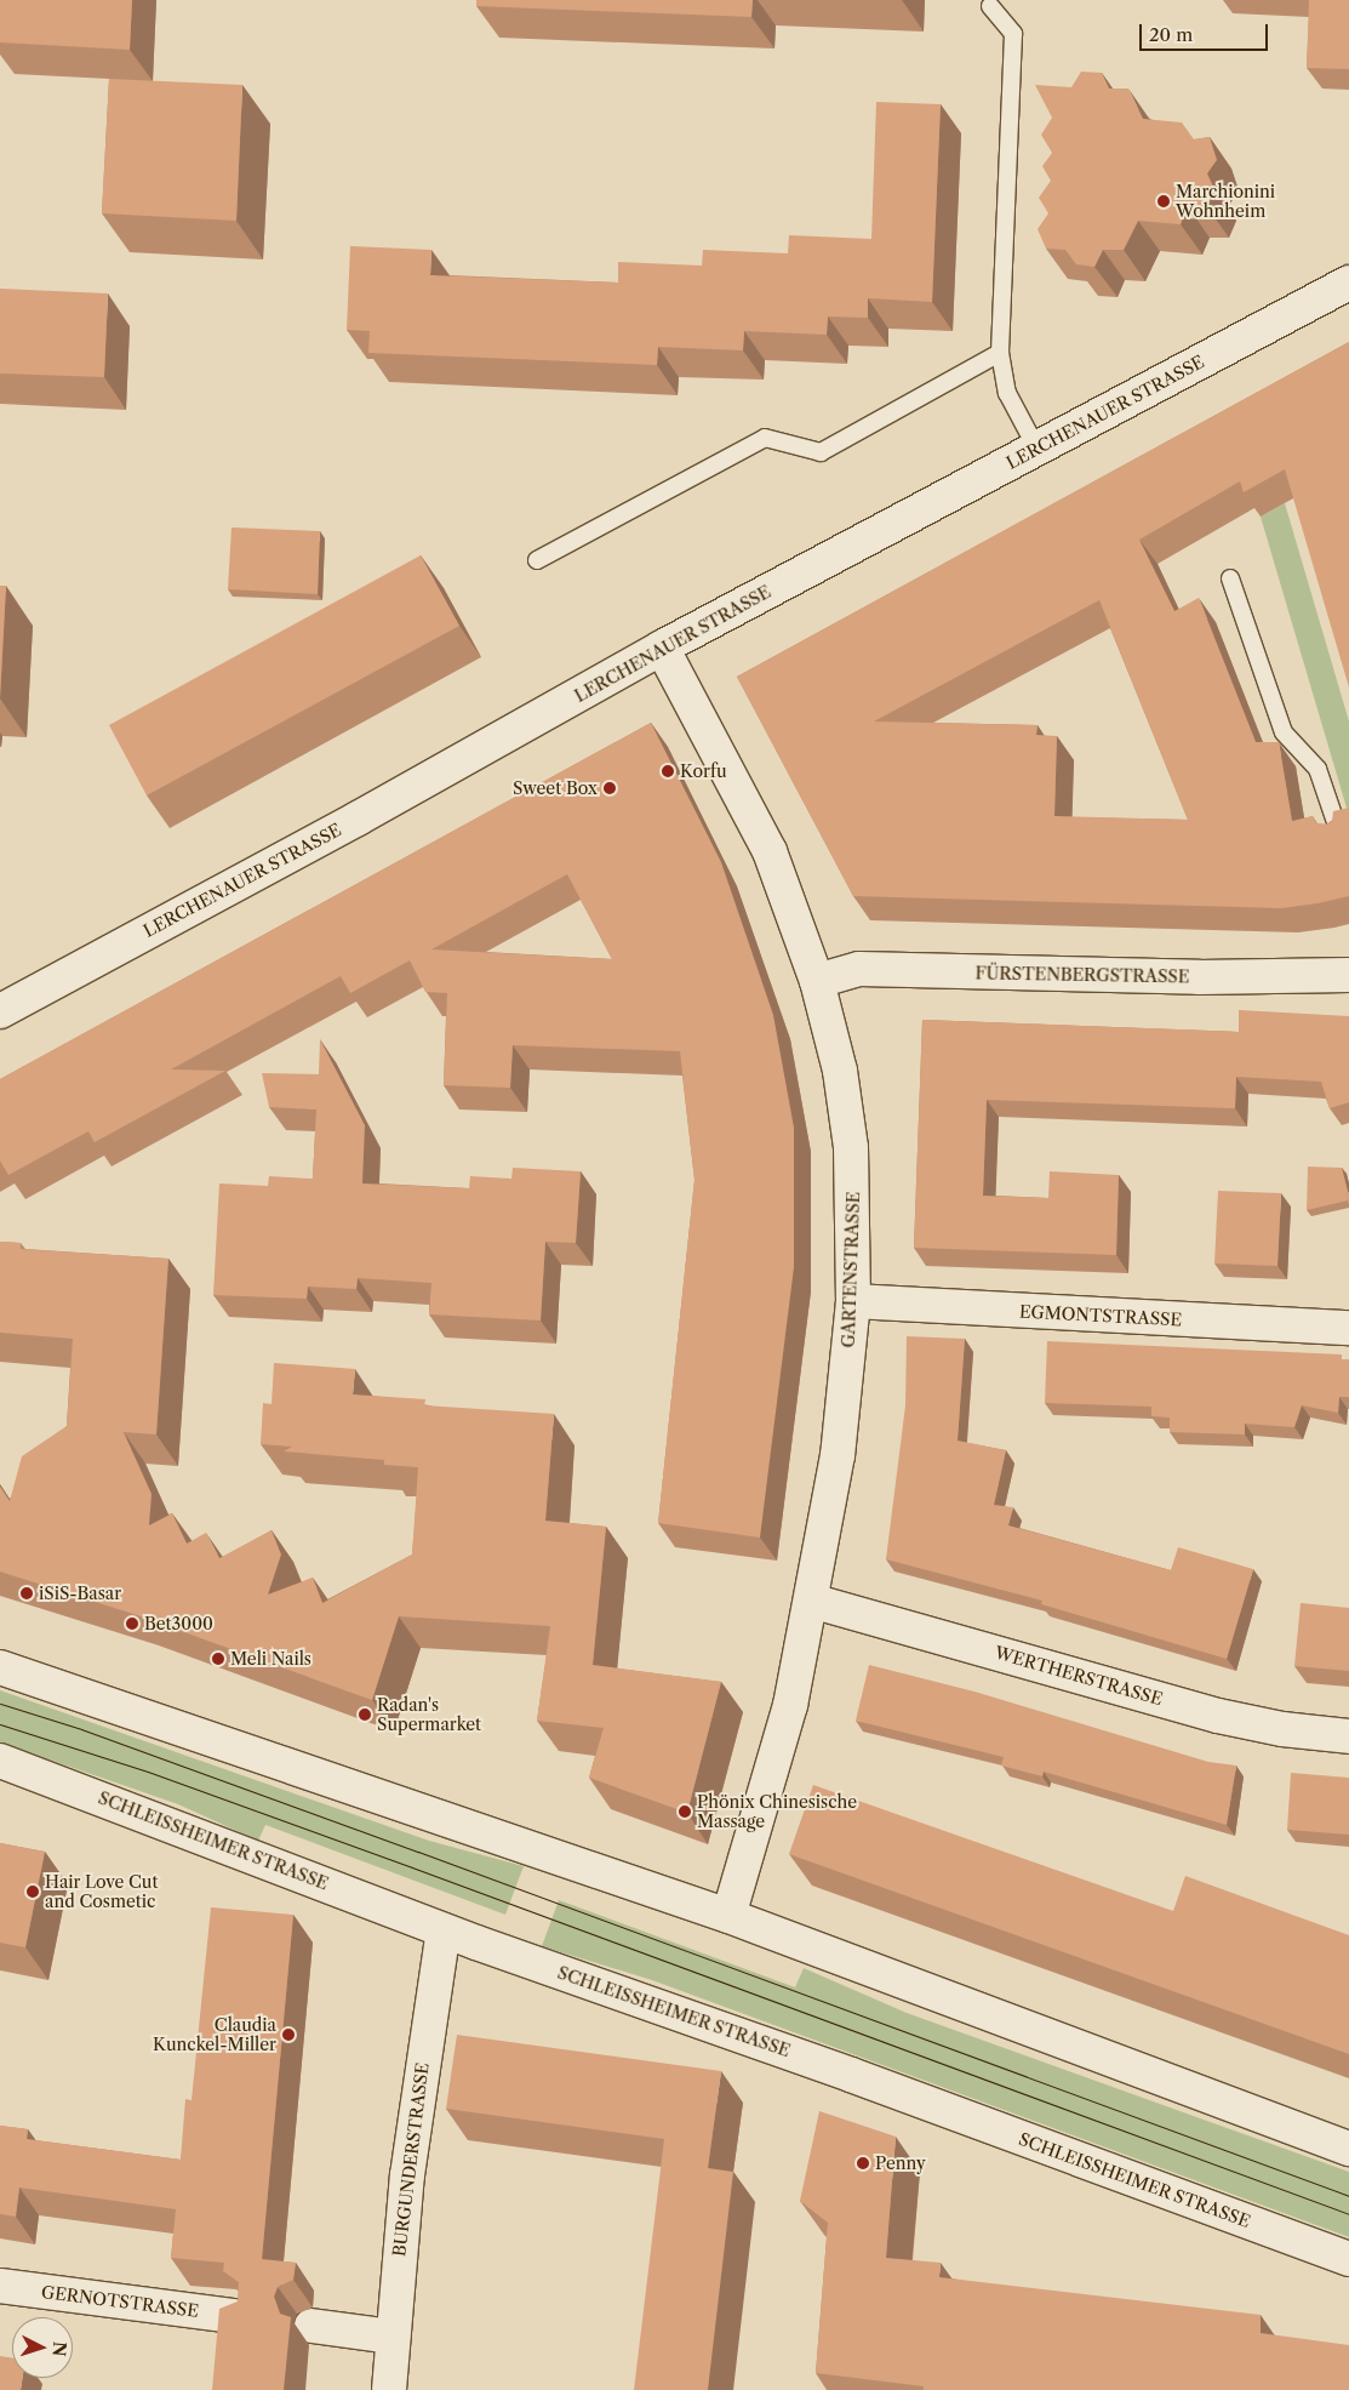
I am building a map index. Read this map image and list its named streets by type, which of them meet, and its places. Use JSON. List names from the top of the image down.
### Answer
{
  "streets": {
    "main road": [
      "LERCHENAUER STRASSE",
      "FÜRSTENBERGSTRASSE",
      "GARTENSTRASSE",
      "EGMONTSTRASSE",
      "WERTHERSTRASSE",
      "SCHLEISSHEIMER STRASSE",
      "BURGUNDERSTRASSE",
      "GERNOTSTRASSE"
    ]
  },
  "crossings": [
    ["LERCHENAUER STRASSE", "GARTENSTRASSE"],
    ["FÜRSTENBERGSTRASSE", "GARTENSTRASSE"],
    ["GARTENSTRASSE", "EGMONTSTRASSE"],
    ["GARTENSTRASSE", "WERTHERSTRASSE"],
    ["SCHLEISSHEIMER STRASSE", "BURGUNDERSTRASSE"]
  ],
  "places": [
    "Marchionini Wohnheim",
    "Korfu",
    "Sweet Box",
    "iSiS-Basar",
    "Bet3000",
    "Meli Nails",
    "Radan's Supermarket",
    "Phönix Chinesische Massage",
    "Hair Love Cut and Cosmetic",
    "Claudia Kunckel-Miller",
    "Penny"
  ],
  "scale_bar": "20 m",
  "north": "right"
}
